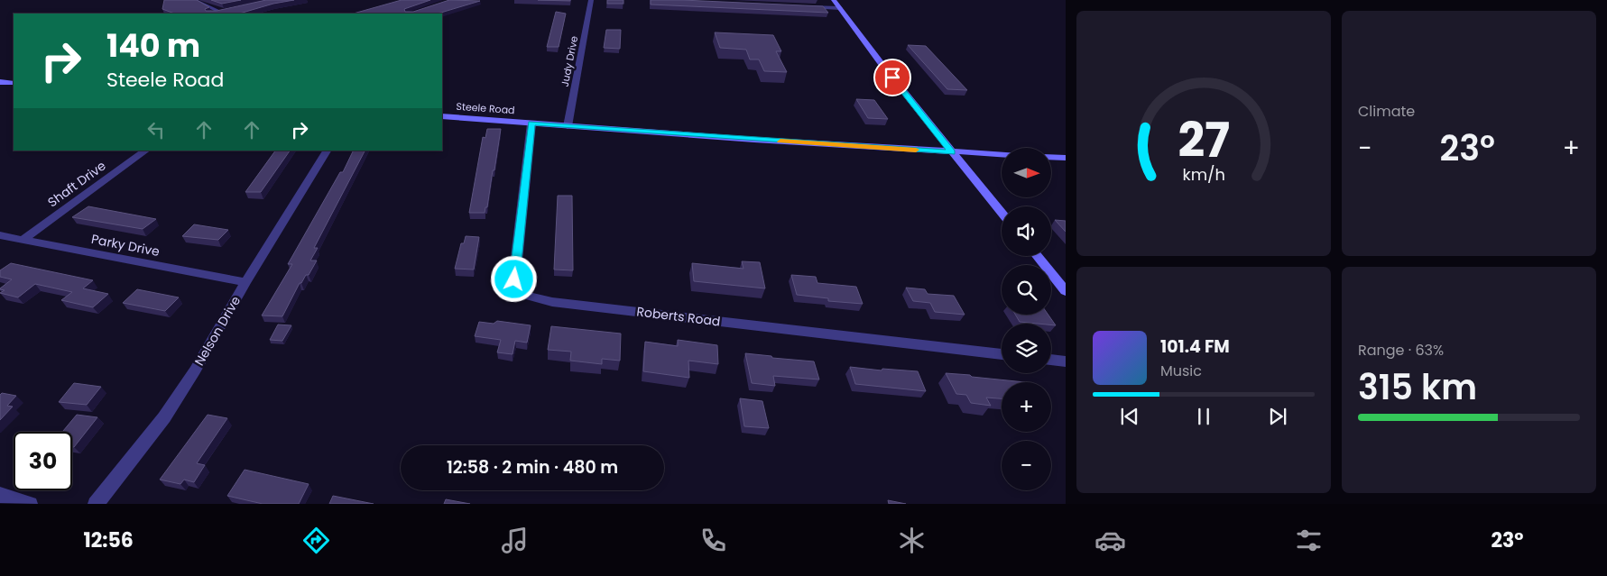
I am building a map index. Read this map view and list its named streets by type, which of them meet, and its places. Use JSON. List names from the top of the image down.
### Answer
{
  "streets": {
    "street": [
      "Judy Drive",
      "Steele Road",
      "Shaft Drive",
      "Parky Drive",
      "Roberts Road",
      "Nelson Drive"
    ]
  },
  "crossings": [
    ["Judy Drive", "Steele Road"],
    ["Steele Road", "Roberts Road"],
    ["Shaft Drive", "Parky Drive"],
    ["Parky Drive", "Nelson Drive"]
  ],
  "north": "right",
  "page": {
    "tile": [
      "Climate",
      ["Range · 63%", "315 km"]
    ],
    "turn": ["140 m", "Steele Road"],
    "heat": ["−", "23°", "+"],
    "map_buttons": ["+", "−"],
    "song": ["101.4 FM", "Music"],
    "limit": "30",
    "trip": "12:58 · 2 min · 480 m",
    "tabs": ["12:56", "23°"],
    "gauge": ["27", "km/h"]
  }
}
